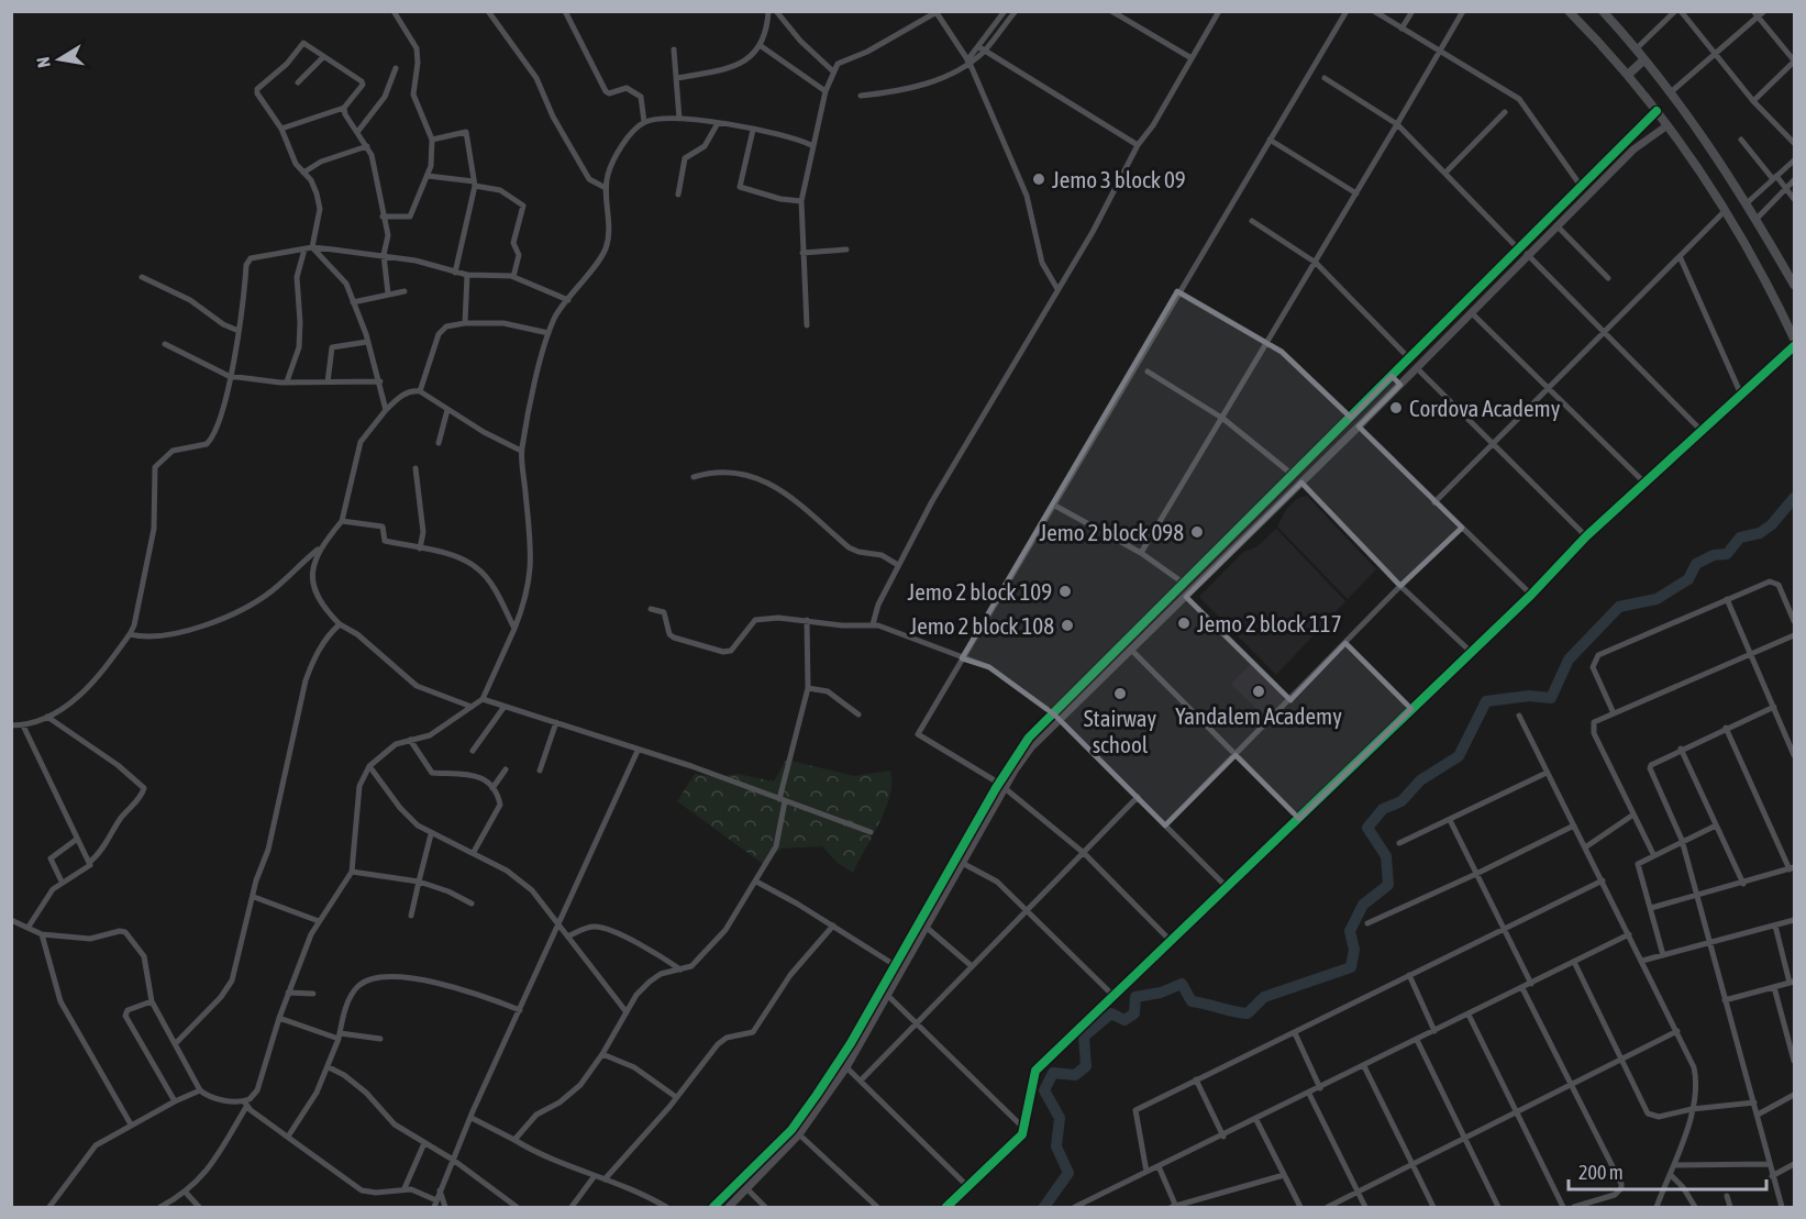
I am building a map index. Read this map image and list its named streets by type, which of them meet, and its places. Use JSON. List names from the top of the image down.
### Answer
{
  "places": [
    "Jemo 3 block 09",
    "Cordova Academy",
    "Jemo 2 block 098",
    "Jemo 2 block 109",
    "Jemo 2 block 117",
    "Jemo 2 block 108",
    "Yandalem Academy",
    "Stairway school"
  ],
  "scale_bar": "200 m",
  "north": "left"
}
